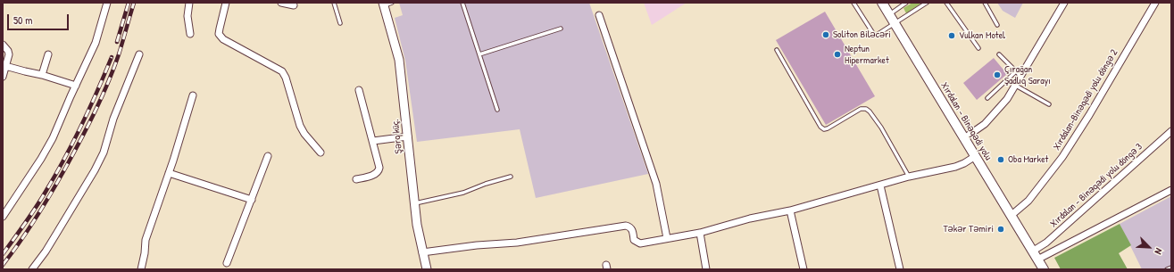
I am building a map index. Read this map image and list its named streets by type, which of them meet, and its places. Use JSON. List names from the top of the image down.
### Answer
{
  "streets": {
    "main road": ["Xırdalan - Binəqədi yolu"],
    "street": ["Xırdalan-Binəqədi yolu döngə 2", "Şərq küç.", "Xırdalan - Binəqədi yolu döngə 3"]
  },
  "crossings": [
    ["Xırdalan-Binəqədi yolu döngə 2", "Xırdalan - Binəqədi yolu"],
    ["Xırdalan - Binəqədi yolu", "Xırdalan - Binəqədi yolu döngə 3"]
  ],
  "places": [
    "Soliton Biləcəri",
    "Vulkan Motel",
    "Neptun Hipermarket",
    "Çırağan Şadlıq Sarayı",
    "Oba Market",
    "Təkər Təmiri"
  ],
  "scale_bar": "50 m",
  "north": "bottom right"
}
